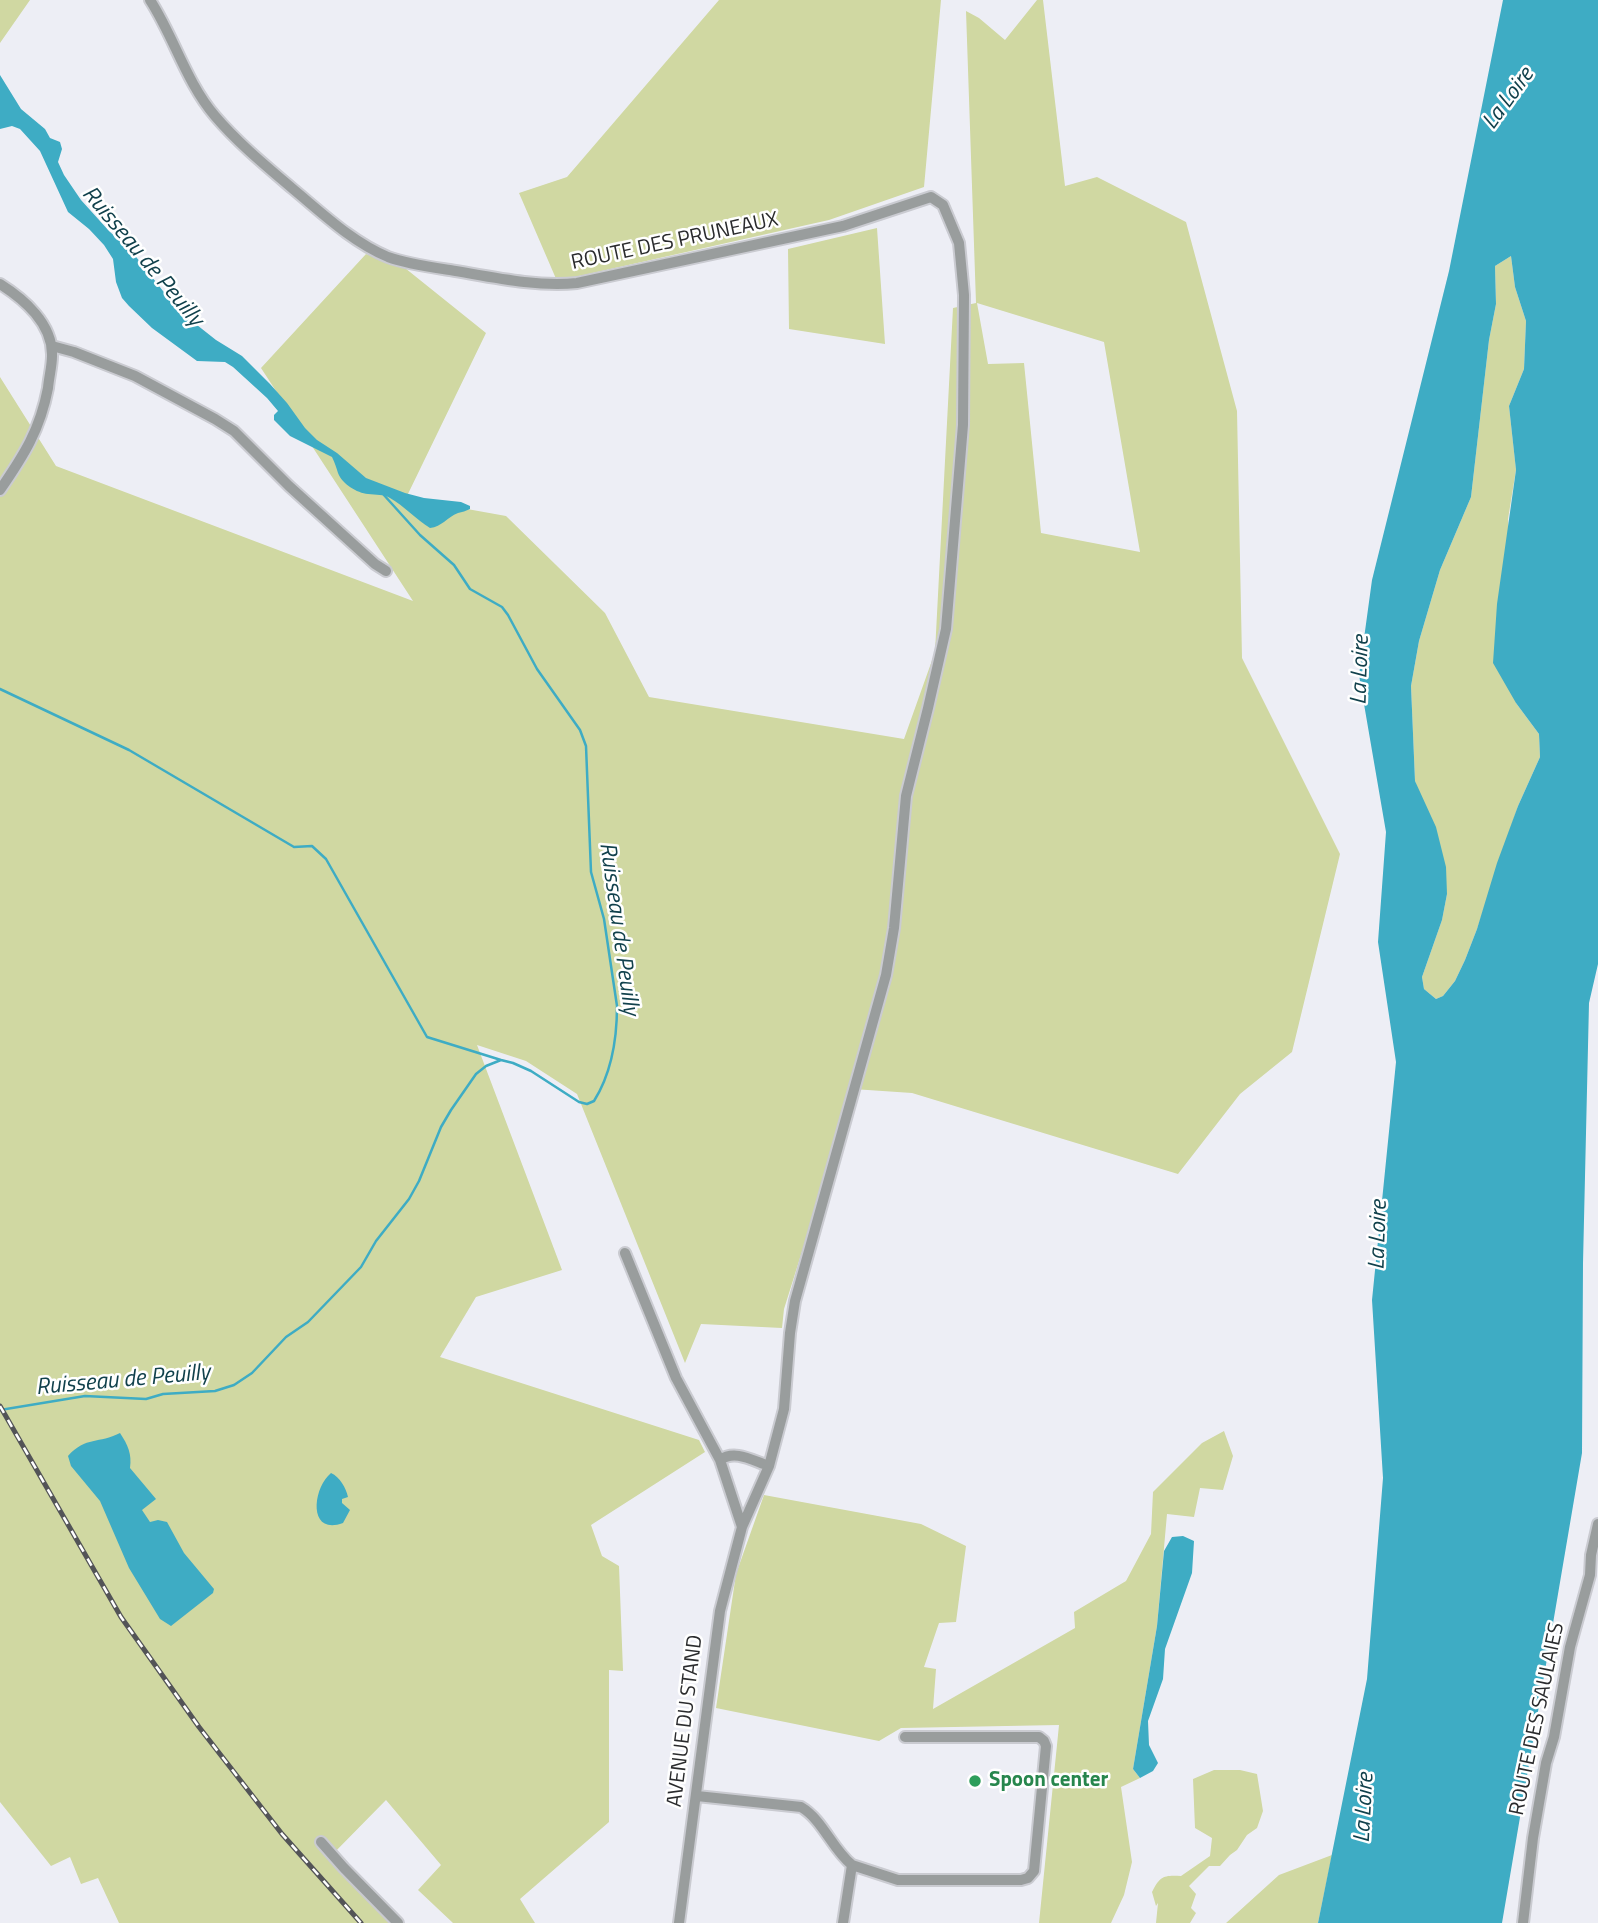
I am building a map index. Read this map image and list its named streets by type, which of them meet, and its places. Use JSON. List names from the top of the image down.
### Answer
{
  "streets": {
    "street": ["ROUTE DES PRUNEAUX", "ROUTE DES SAULAIES", "AVENUE DU STAND"]
  },
  "crossings": [
    ["ROUTE DES PRUNEAUX", "AVENUE DU STAND"]
  ],
  "water": ["La Loire", "Ruisseau de Peuilly"],
  "places": ["Spoon center"]
}
